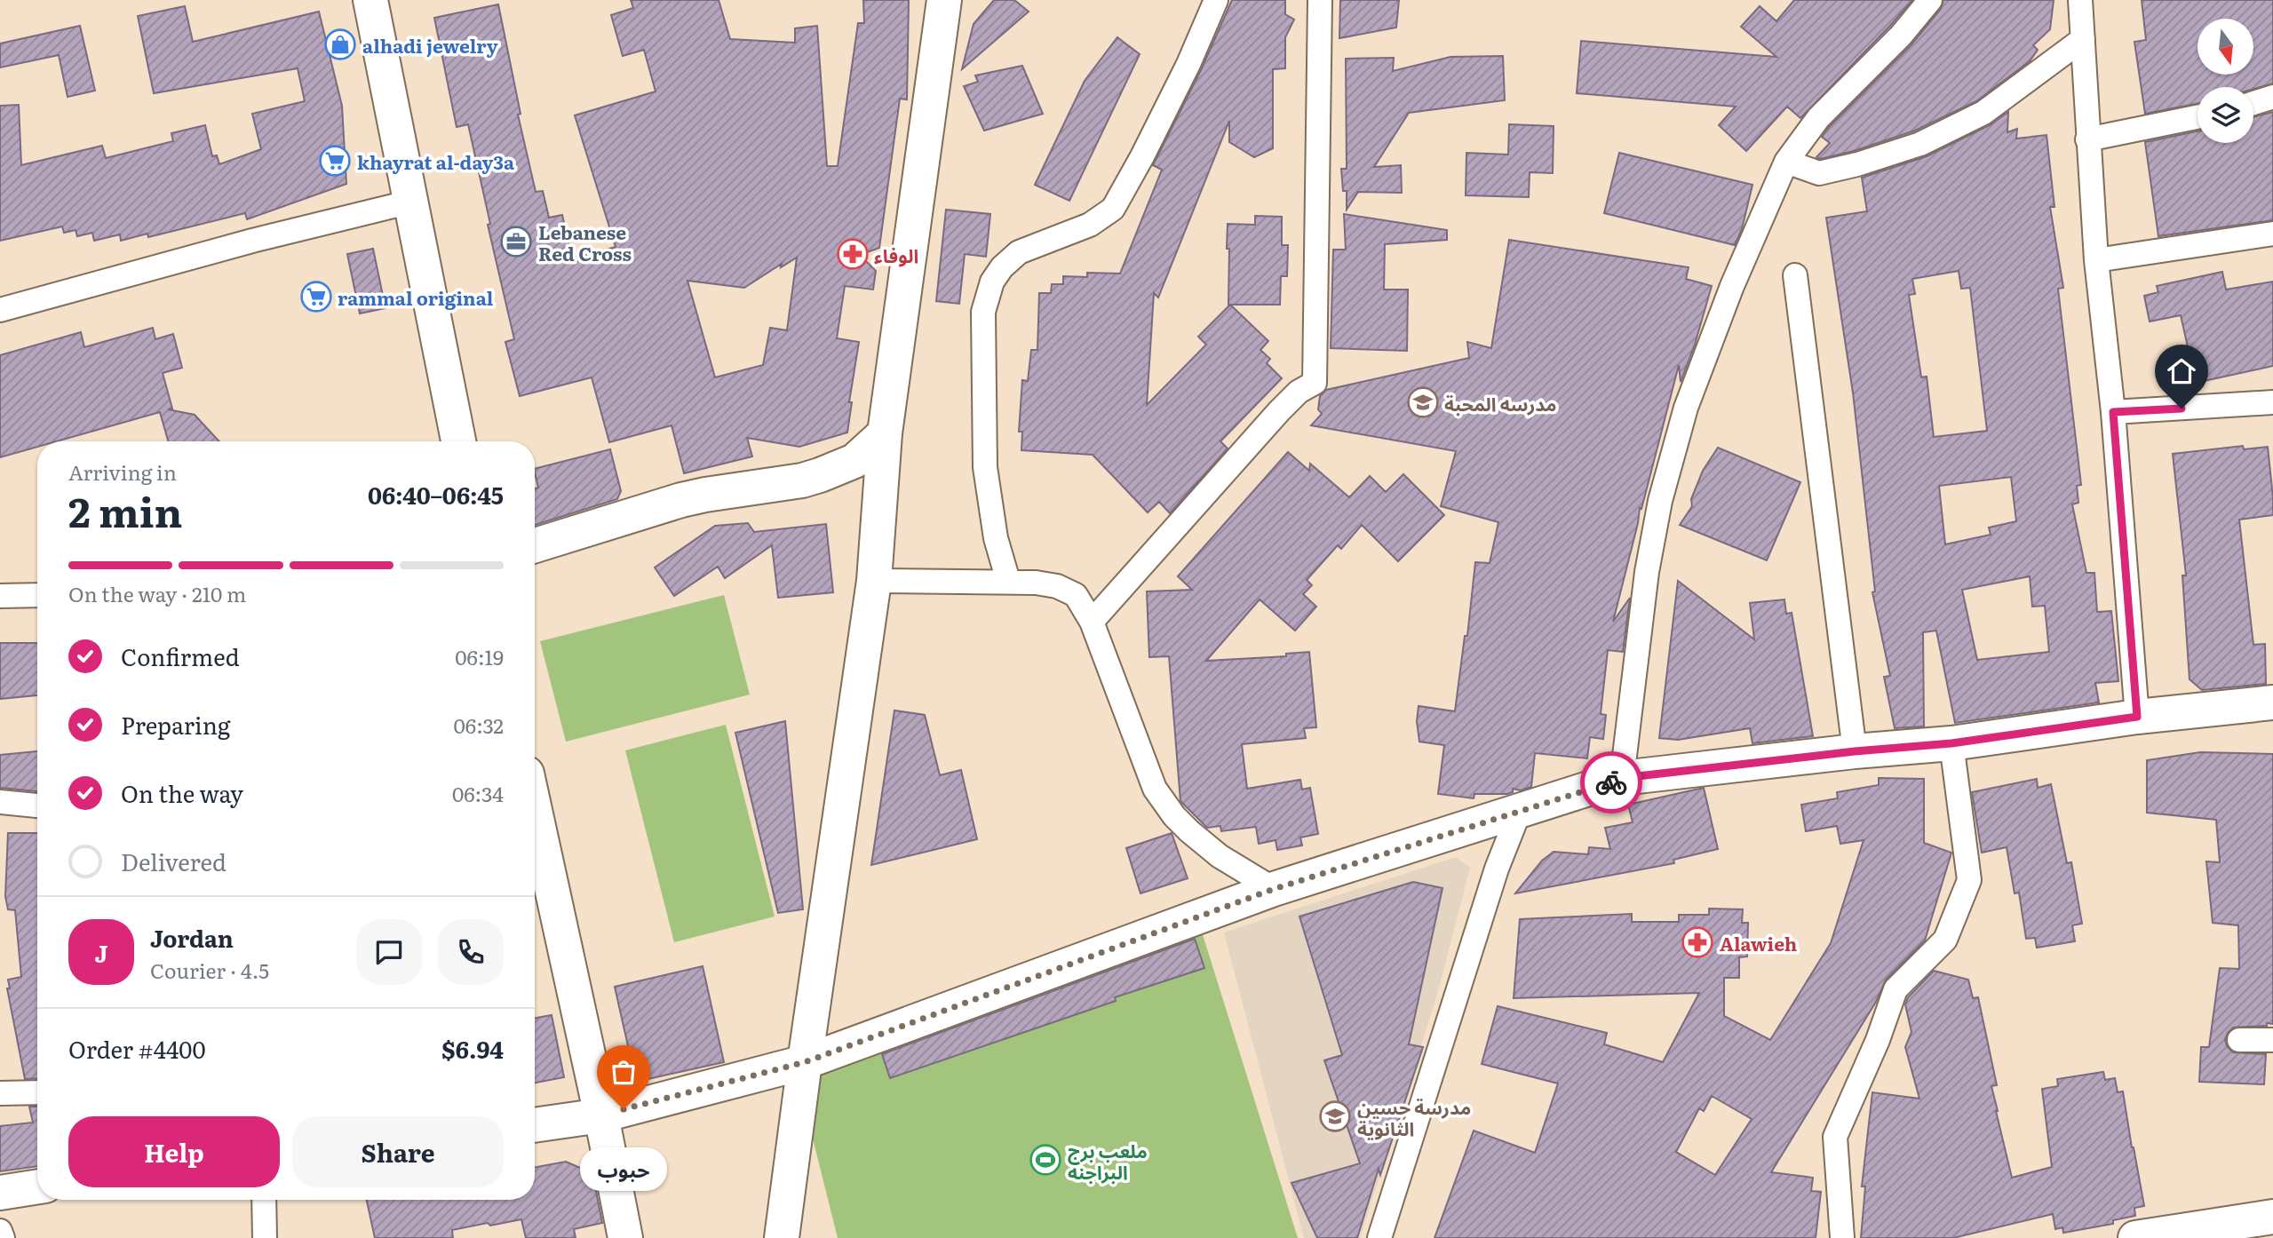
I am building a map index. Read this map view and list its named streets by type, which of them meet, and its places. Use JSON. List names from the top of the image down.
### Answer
{
  "places": {
    "shop": ["alhadi jewelry"],
    "supermarket": ["khayrat al-day3a", "rammal original"],
    "office": ["Lebanese Red Cross"],
    "pharmacy": ["الوفاء", "Alawieh"],
    "school or university": ["مدرسه المحبة", "مدرسة حسين الثانوية"],
    "other": ["حبوب"],
    "sports": ["ملعب برج البراجنه"]
  },
  "north": "bottom",
  "page": {
    "heading": ["2 min", "Arriving in", "06:40–06:45"],
    "panel": [
      "Jordan",
      "Courier · 4.5",
      "Order #4400",
      "$6.94"
    ],
    "bar": "On the way · 210 m",
    "list": [
      ["Confirmed", "06:19"],
      ["Preparing", "06:32"],
      ["On the way", "06:34"],
      "Delivered"
    ],
    "round": "J",
    "buttons": ["Help", "Share"],
    "bubble": "حبوب"
  }
}
